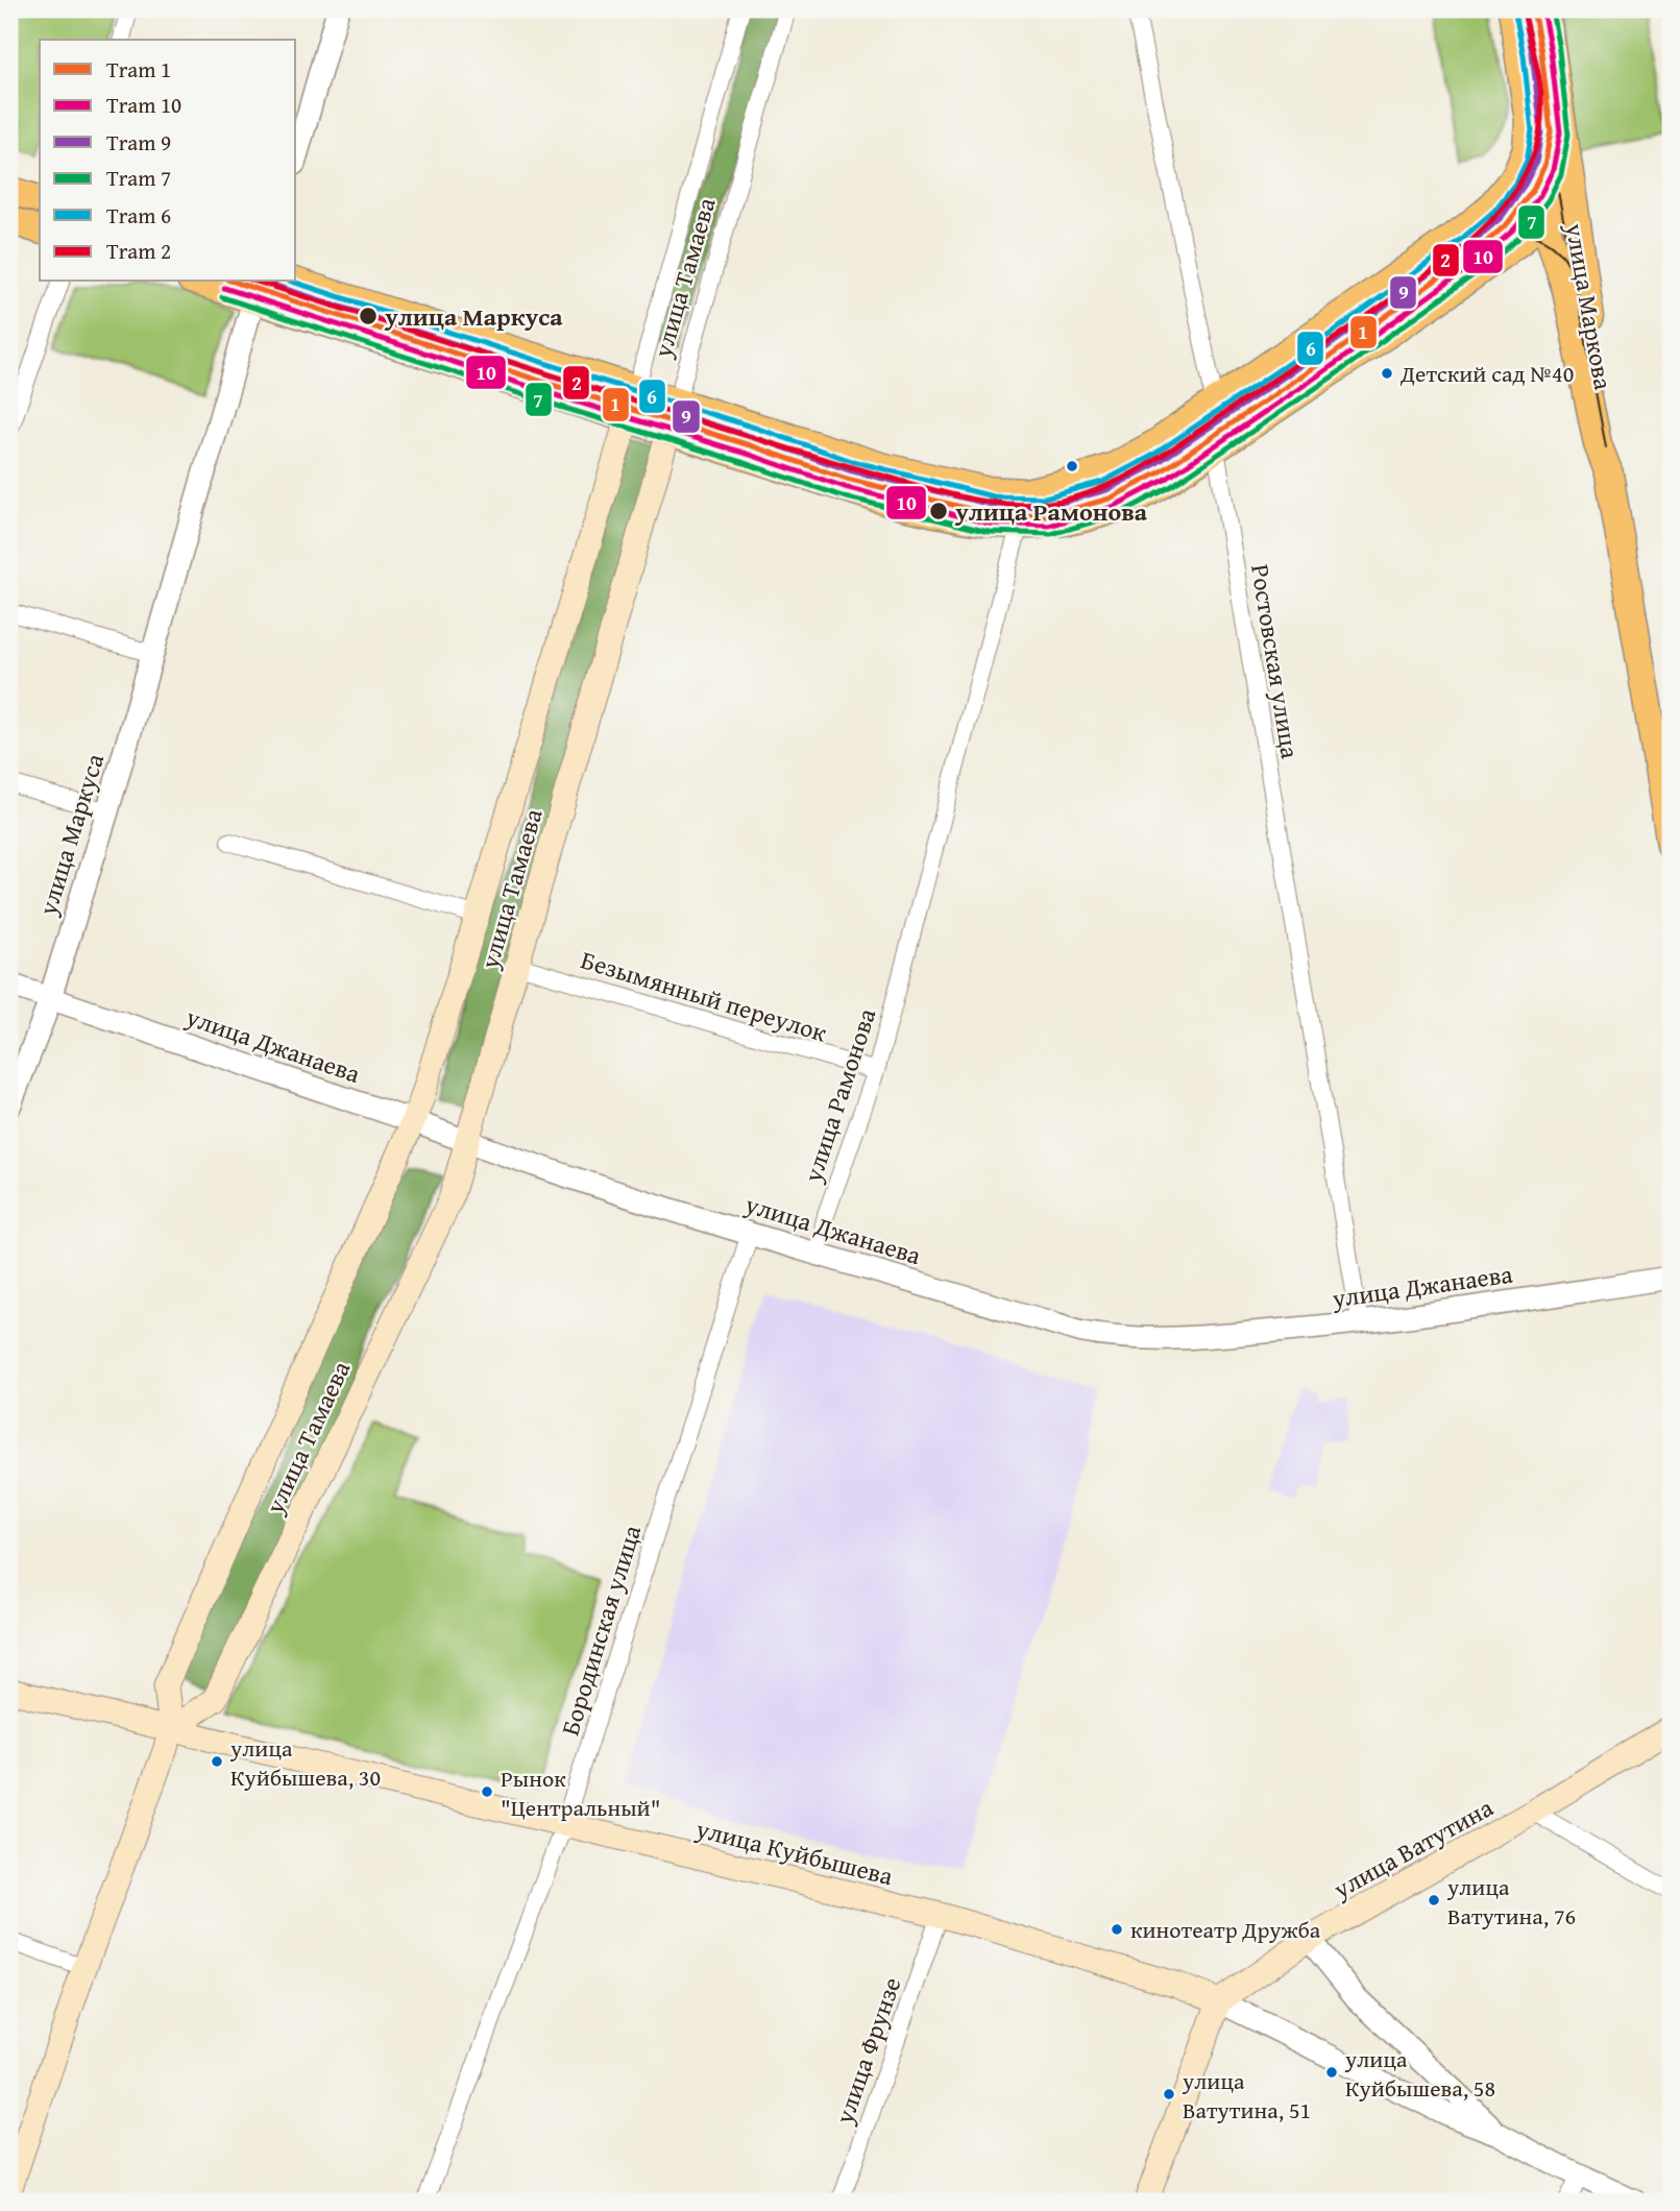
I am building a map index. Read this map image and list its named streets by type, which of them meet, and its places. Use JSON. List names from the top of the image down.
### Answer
{
  "streets": {
    "main road": [
      "улица Тамаева",
      "улица Маркова",
      "улица Ватутина",
      "улица Куйбышева"
    ],
    "street": [
      "Ростовская улица",
      "улица Маркуса",
      "Безымянный переулок",
      "улица Джанаева",
      "улица Рамонова",
      "Бородинская улица",
      "улица Фрунзе"
    ]
  },
  "crossings": [
    ["улица Тамаева", "Безымянный переулок"],
    ["улица Тамаева", "улица Джанаева"],
    ["улица Тамаева", "улица Куйбышева"],
    ["Ростовская улица", "улица Джанаева"],
    ["улица Маркуса", "улица Джанаева"],
    ["Безымянный переулок", "улица Рамонова"],
    ["улица Джанаева", "улица Рамонова"],
    ["улица Джанаева", "Бородинская улица"],
    ["Бородинская улица", "улица Куйбышева"],
    ["улица Ватутина", "улица Куйбышева"],
    ["улица Куйбышева", "улица Фрунзе"]
  ],
  "places": [
    "улица Маркуса",
    "Детский сад №40",
    "улица Рамонова",
    "улица Куйбышева, 30",
    "Рынок \"Центральный\"",
    "улица Ватутина, 76",
    "кинотеатр Дружба",
    "улица Куйбышева, 58",
    "улица Ватутина, 51"
  ],
  "lines": [
    "tram line 1",
    "tram line 10",
    "tram line 7",
    "tram line 2",
    "tram line 9",
    "tram line 6"
  ],
  "legend": [
    "Tram 1",
    "Tram 10",
    "Tram 9",
    "Tram 7",
    "Tram 6",
    "Tram 2"
  ]
}
